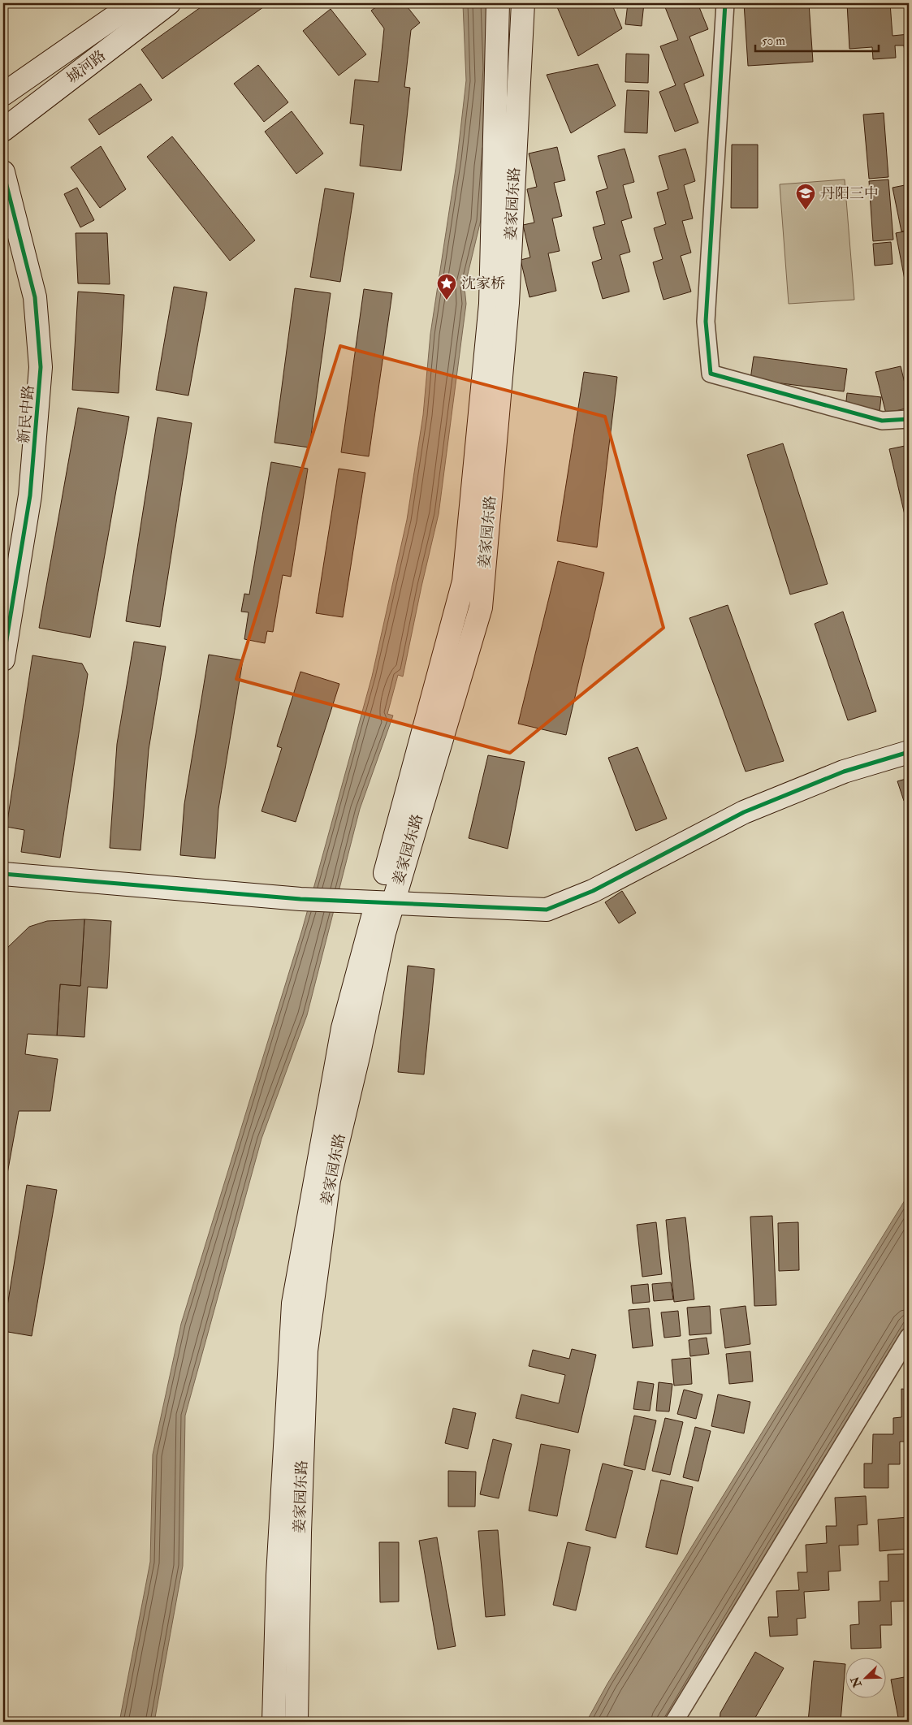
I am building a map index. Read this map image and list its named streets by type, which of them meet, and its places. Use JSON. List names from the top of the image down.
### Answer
{
  "streets": {
    "main road": ["城河路", "姜家园东路", "新民中路"]
  },
  "places": {
    "school or university": ["丹阳三中"],
    "place": ["沈家桥"]
  },
  "scale_bar": "50 m",
  "north": "bottom left"
}
